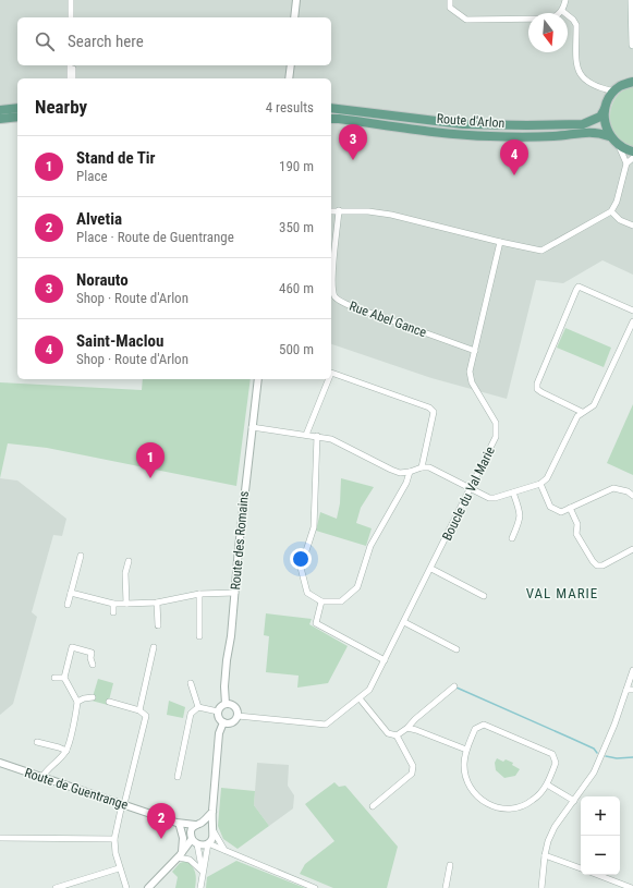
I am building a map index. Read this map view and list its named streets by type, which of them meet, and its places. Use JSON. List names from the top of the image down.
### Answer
{
  "streets": {
    "main road": ["Route d'Arlon"],
    "street": [
      "Rue Abel Gance",
      "Boucle du Val Marie",
      "Route des Romains",
      "Route de Guentrange"
    ]
  },
  "crossings": [
    ["Rue Abel Gance", "Boucle du Val Marie"],
    ["Boucle du Val Marie", "Route des Romains"]
  ],
  "districts": ["VAL MARIE"],
  "north": "bottom",
  "page": {
    "search": "Search here",
    "heading": ["Nearby", "4 results"],
    "pins": [
      "3",
      "4",
      "1",
      "2"
    ],
    "list": [
      {
        "mark": "1",
        "name": "Stand de Tir",
        "note": "Place",
        "value": "190 m"
      },
      {
        "mark": "2",
        "name": "Alvetia",
        "note": "Place · Route de Guentrange",
        "value": "350 m"
      },
      {
        "mark": "3",
        "name": "Norauto",
        "note": "Shop · Route d'Arlon",
        "value": "460 m"
      },
      {
        "mark": "4",
        "name": "Saint-Maclou",
        "note": "Shop · Route d'Arlon",
        "value": "500 m"
      }
    ],
    "map_buttons": ["+", "−"]
  }
}
